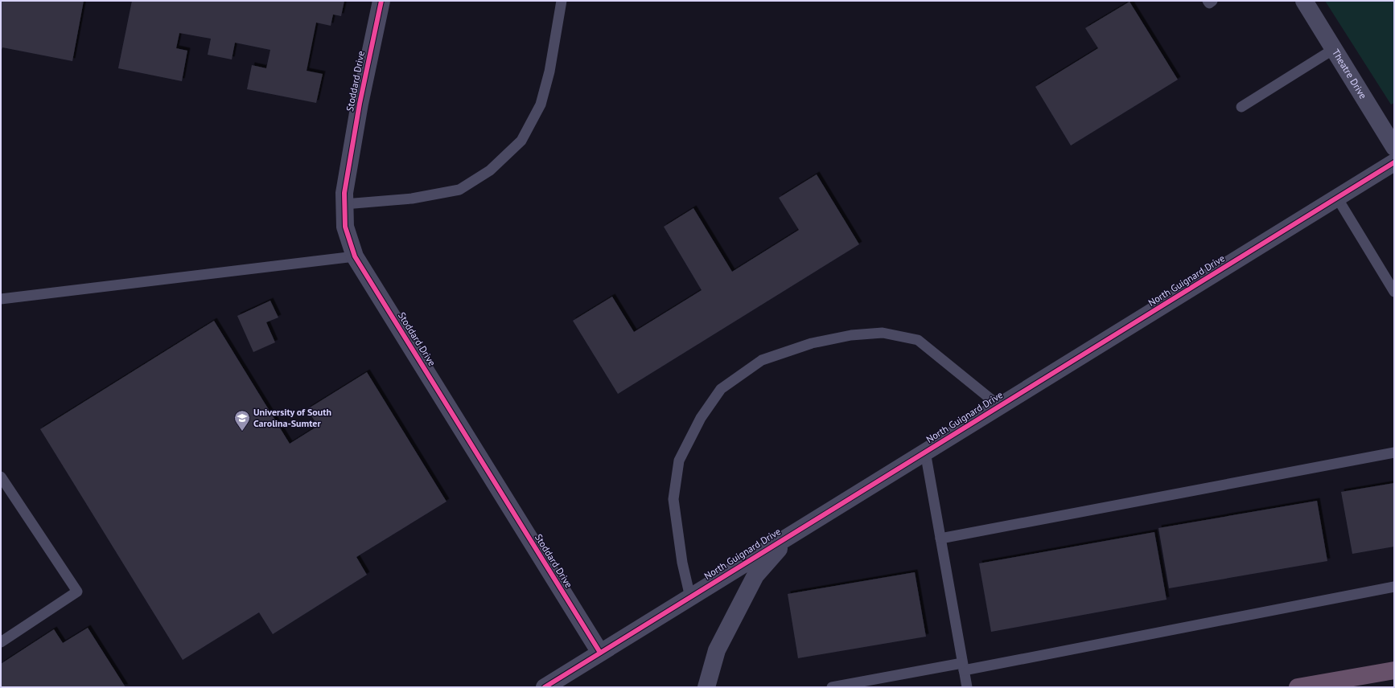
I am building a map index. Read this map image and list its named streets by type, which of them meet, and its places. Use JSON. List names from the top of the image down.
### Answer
{
  "streets": {
    "street": ["Theatre Drive", "Stoddard Drive", "North Guignard Drive"]
  },
  "crossings": [
    ["Stoddard Drive", "North Guignard Drive"]
  ],
  "places": {
    "school or university": ["University of South Carolina-Sumter"]
  }
}
